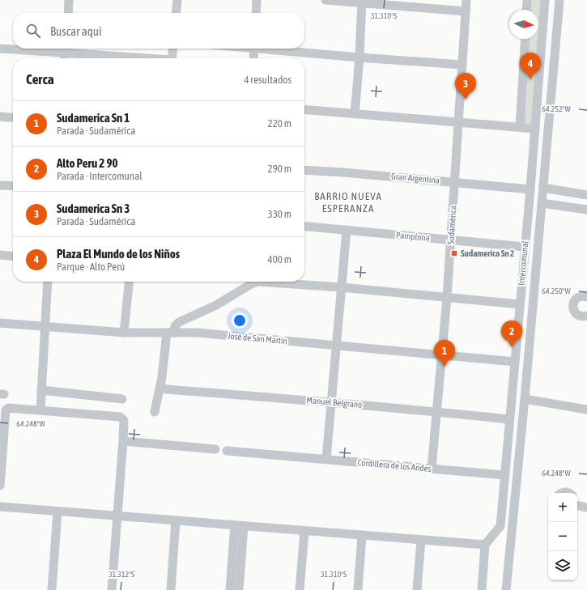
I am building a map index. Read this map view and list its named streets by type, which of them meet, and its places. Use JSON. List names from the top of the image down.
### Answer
{
  "streets": {
    "street": [
      "Gran Argentina",
      "Sudamérica",
      "Pamplona",
      "Intercomunal",
      "José de San Martín",
      "Manuel Belgrano",
      "Cordillera de los Andes"
    ]
  },
  "crossings": [
    ["Gran Argentina", "Sudamérica"],
    ["Gran Argentina", "Intercomunal"],
    ["Sudamérica", "Pamplona"],
    ["Sudamérica", "José de San Martín"],
    ["Sudamérica", "Manuel Belgrano"],
    ["Sudamérica", "Cordillera de los Andes"],
    ["Pamplona", "Intercomunal"],
    ["Intercomunal", "José de San Martín"],
    ["Intercomunal", "Manuel Belgrano"],
    ["Intercomunal", "Cordillera de los Andes"]
  ],
  "districts": ["BARRIO NUEVA ESPERANZA"],
  "places": {
    "transit": ["Sudamerica Sn 2"]
  },
  "north": "right",
  "page": {
    "search": "Buscar aquí",
    "pins": [
      "4",
      "3",
      "2",
      "1"
    ],
    "heading": ["Cerca", "4 resultados"],
    "list": [
      {
        "mark": "1",
        "name": "Sudamerica Sn 1",
        "note": "Parada · Sudamérica",
        "value": "220 m"
      },
      {
        "mark": "2",
        "name": "Alto Peru 2 90",
        "note": "Parada · Intercomunal",
        "value": "290 m"
      },
      {
        "mark": "3",
        "name": "Sudamerica Sn 3",
        "note": "Parada · Sudamérica",
        "value": "330 m"
      },
      {
        "mark": "4",
        "name": "Plaza El Mundo de los Niños",
        "note": "Parque · Alto Perú",
        "value": "400 m"
      }
    ],
    "map_buttons": ["+", "−"]
  },
  "coordinates": [
    "31.310°S",
    "64.252°W",
    "64.250°W",
    "64.248°W",
    "31.312°S"
  ]
}
